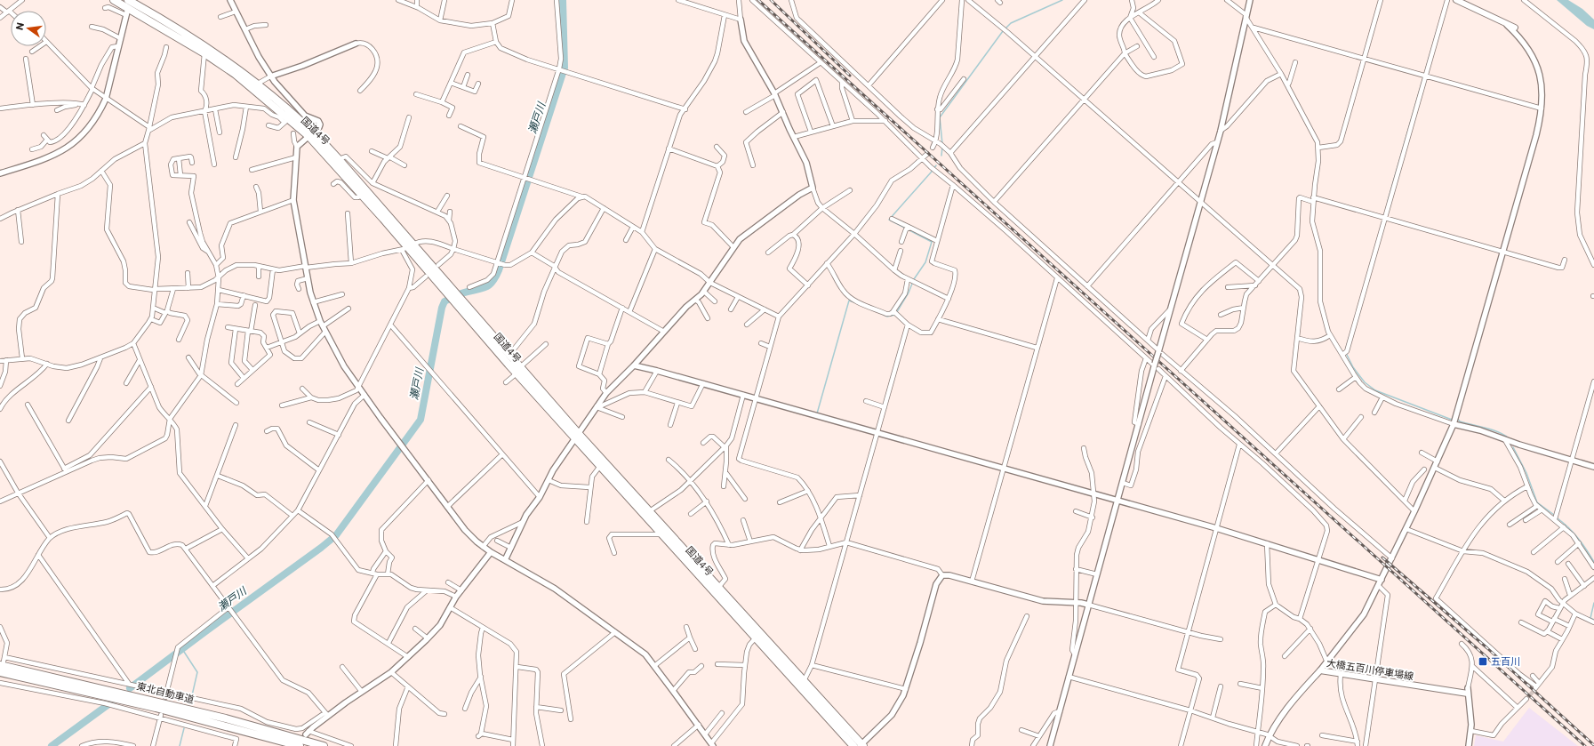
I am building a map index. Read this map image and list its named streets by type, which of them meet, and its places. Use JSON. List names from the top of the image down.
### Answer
{
  "streets": {
    "highway": ["国道4号", "東北自動車道"],
    "main road": ["大橋五百川停車場線"]
  },
  "water": ["瀬戸川"],
  "places": {
    "transit": ["五百川"]
  },
  "north": "left"
}
